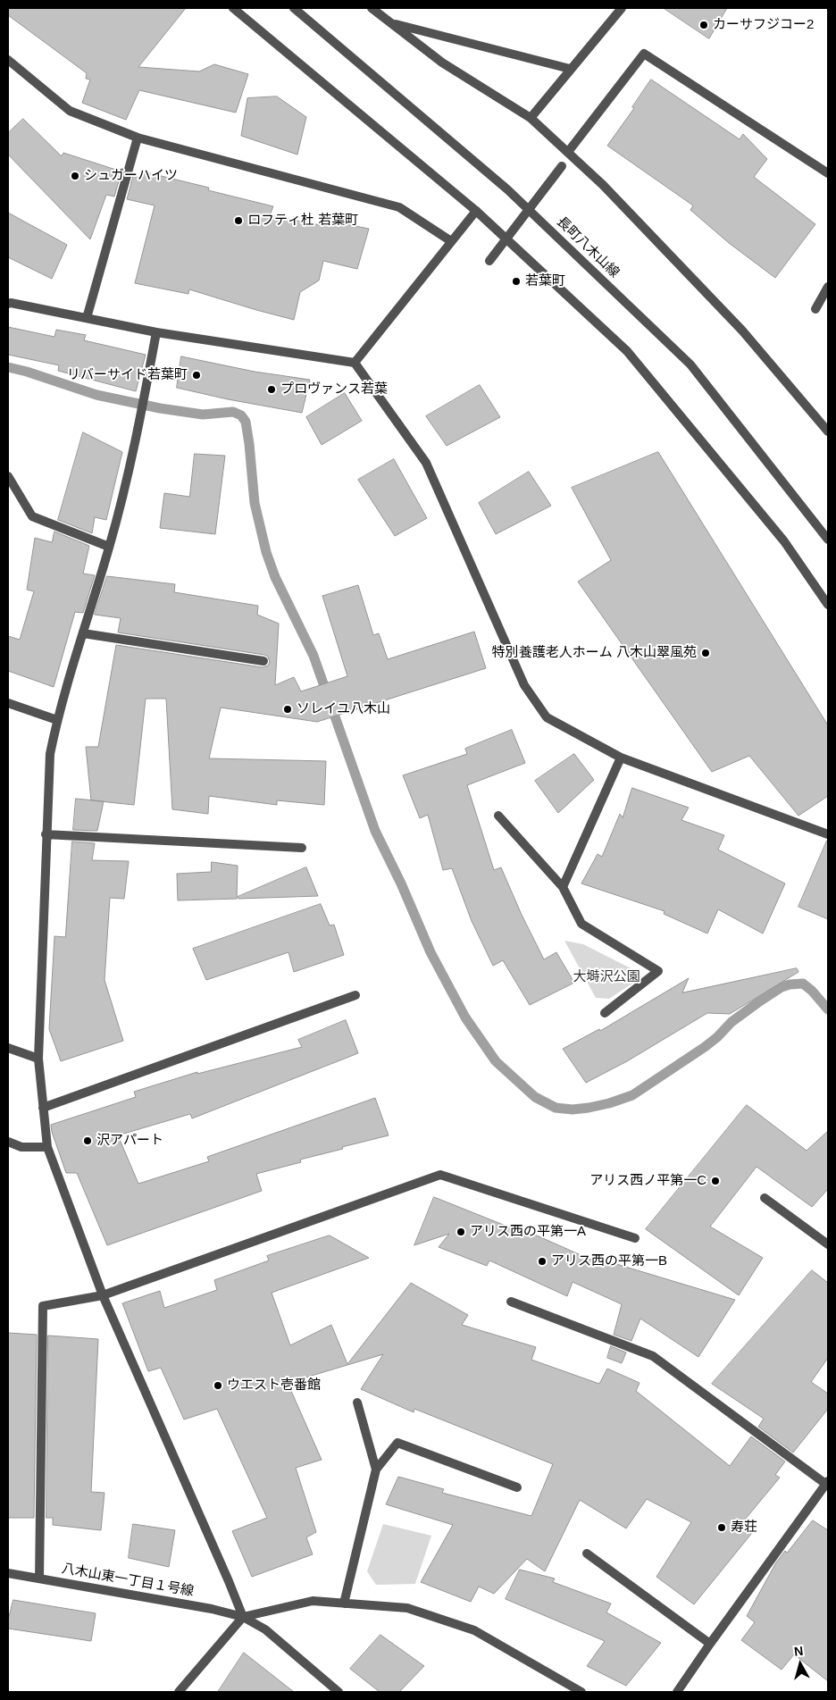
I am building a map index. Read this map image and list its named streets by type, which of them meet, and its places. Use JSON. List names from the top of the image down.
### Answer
{
  "streets": {
    "street": ["長町八木山線", "八木山東一丁目１号線"]
  },
  "parks": ["大塒沢公園"],
  "places": [
    "カーサフジコー2",
    "シュガーハイツ",
    "ロフティ杜 若葉町",
    "若葉町",
    "リバーサイド若葉町",
    "プロヴァンス若葉",
    "特別養護老人ホーム 八木山翠風苑",
    "ソレイユ八木山",
    "沢アパート",
    "アリス西ノ平第一C",
    "アリス西の平第一A",
    "アリス西の平第一B",
    "ウエスト壱番館",
    "寿荘"
  ],
  "north": "top"
}
